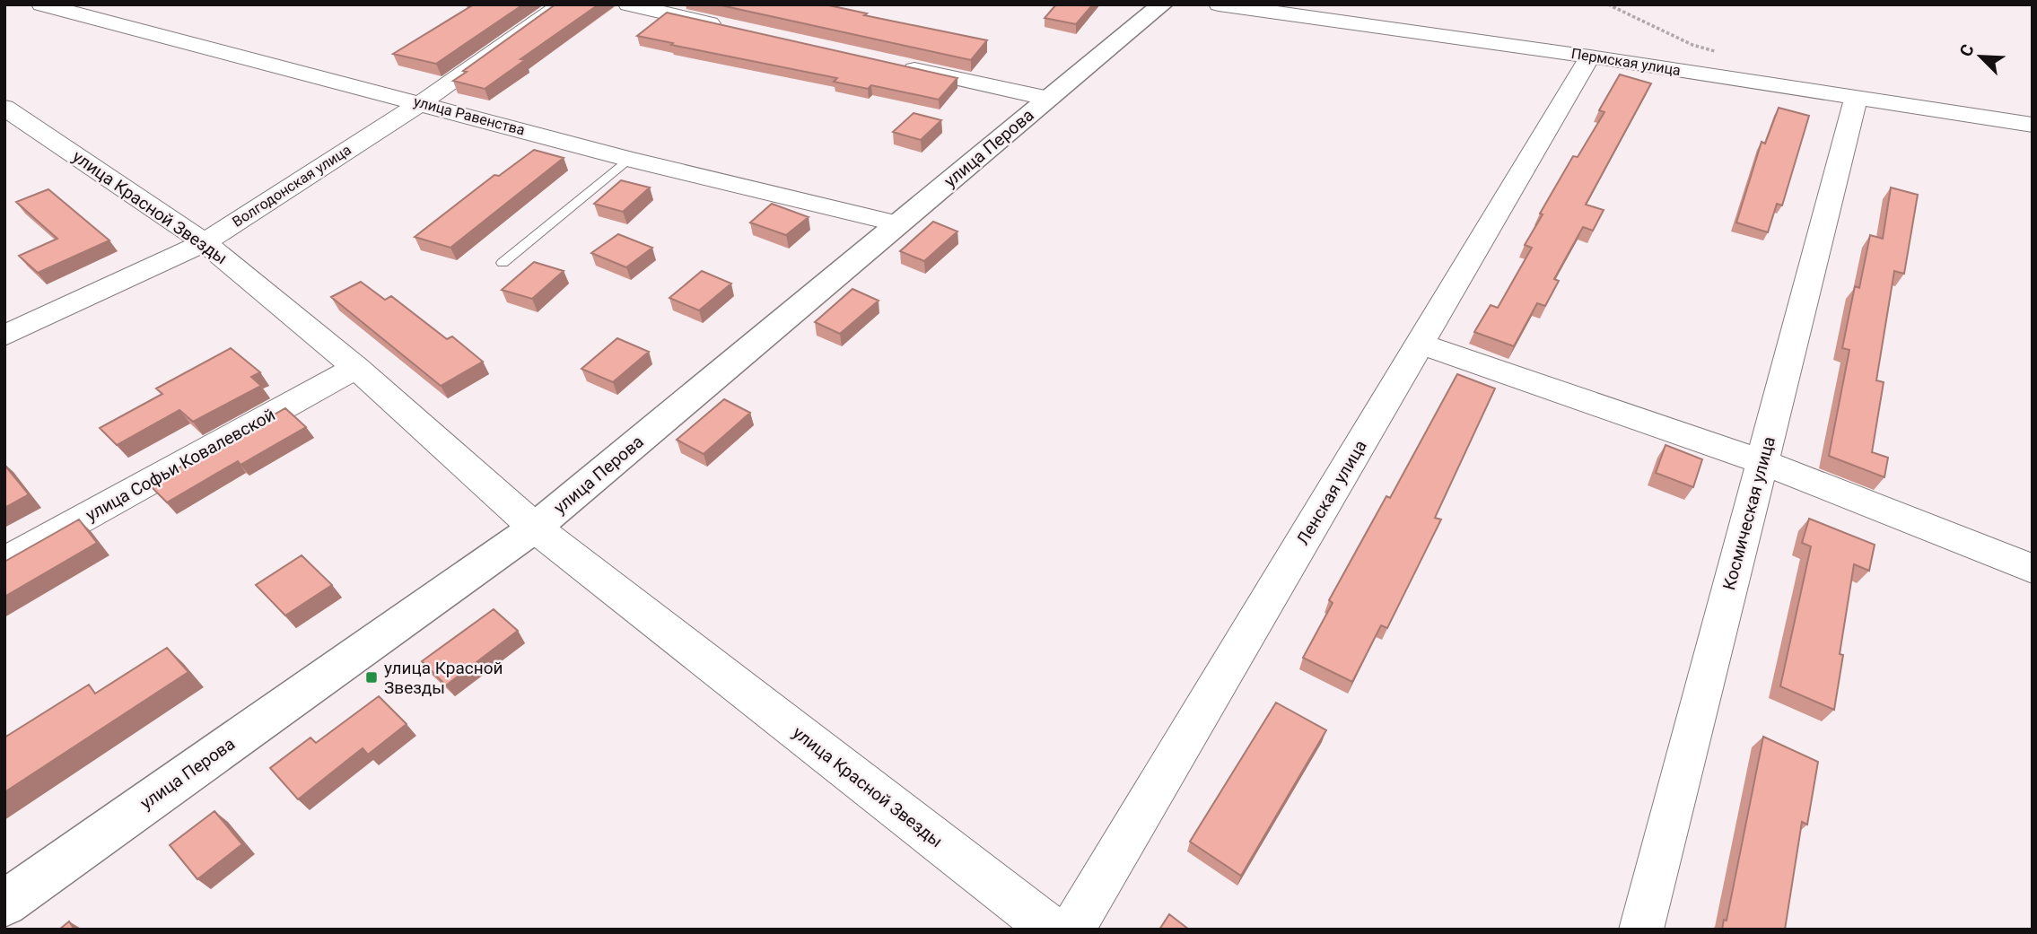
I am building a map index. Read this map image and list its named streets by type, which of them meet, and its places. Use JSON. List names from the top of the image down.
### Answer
{
  "streets": {
    "main road": ["улица Перова"],
    "street": [
      "Пермская улица",
      "улица Равенства",
      "Волгодонская улица",
      "улица Красной Звезды",
      "улица Софьи Ковалевской",
      "Ленская улица",
      "Космическая улица"
    ]
  },
  "crossings": [
    ["Пермская улица", "Ленская улица"],
    ["Пермская улица", "Космическая улица"],
    ["улица Равенства", "улица Перова"],
    ["улица Равенства", "Волгодонская улица"],
    ["улица Перова", "улица Красной Звезды"],
    ["Волгодонская улица", "улица Красной Звезды"],
    ["улица Красной Звезды", "улица Софьи Ковалевской"]
  ],
  "places": {
    "transit": ["улица Красной Звезды"]
  },
  "north": "top left"
}
